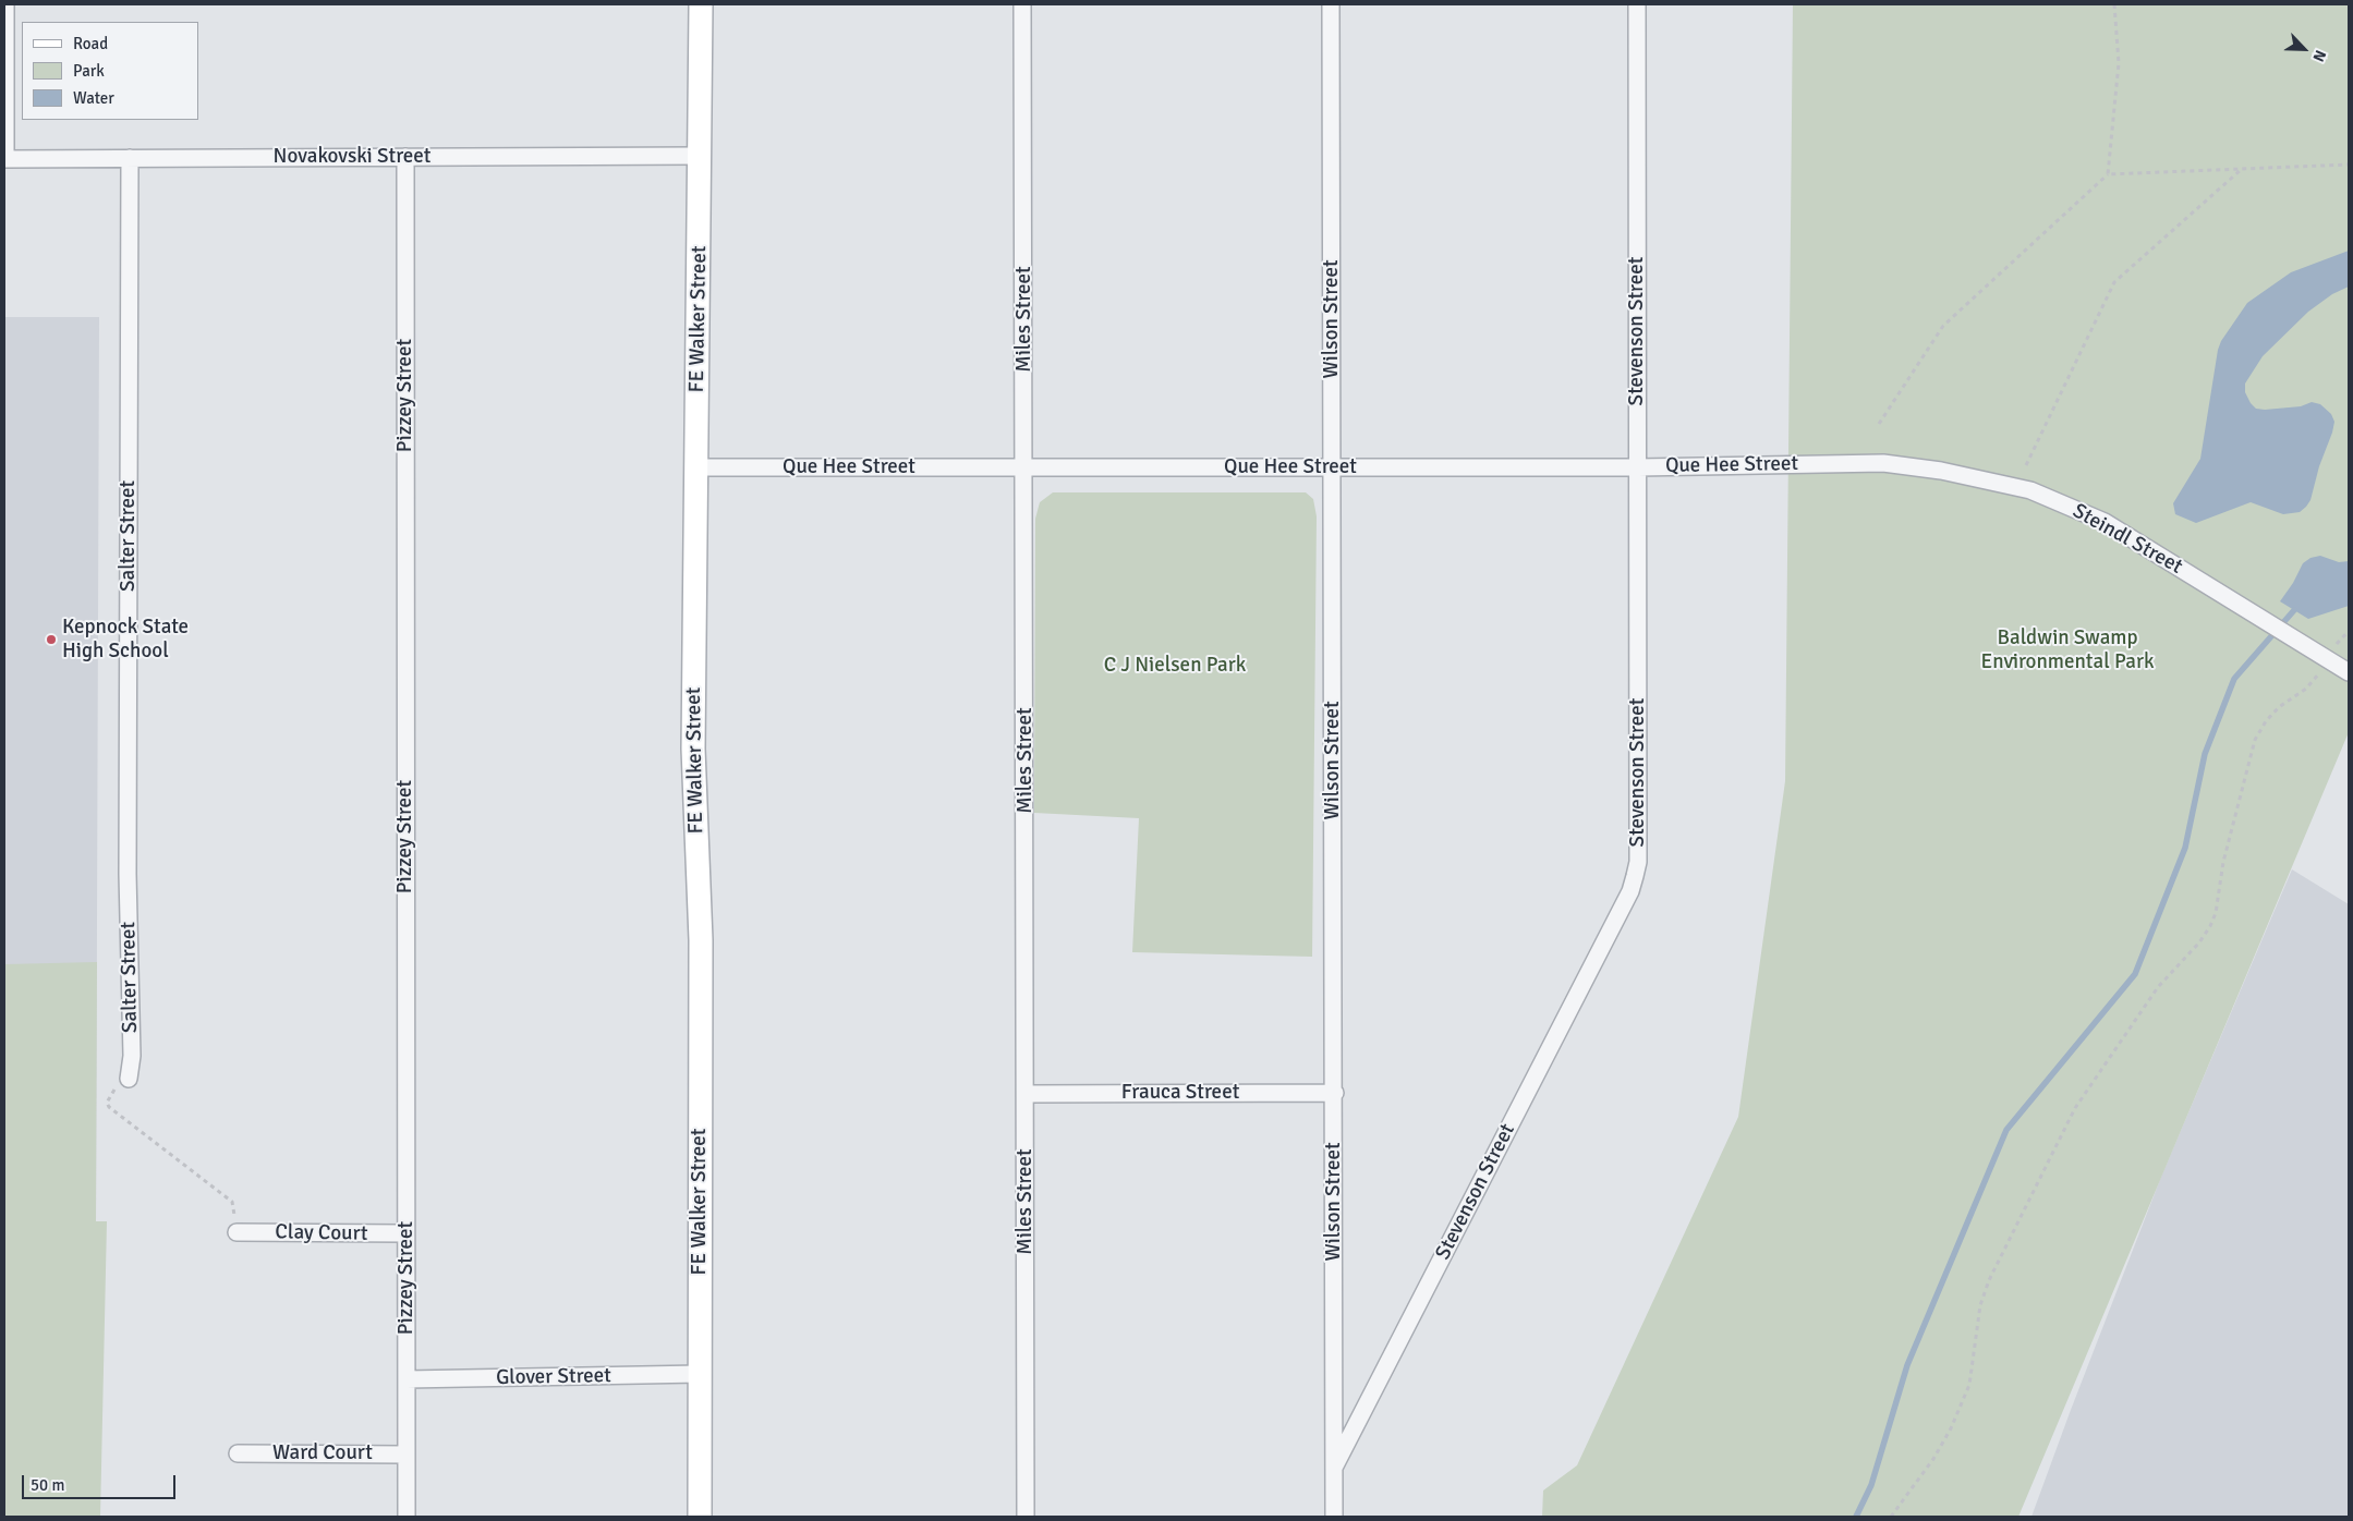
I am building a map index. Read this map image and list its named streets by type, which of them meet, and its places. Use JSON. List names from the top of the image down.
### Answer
{
  "streets": {
    "main road": ["FE Walker Street"],
    "street": [
      "Novakovski Street",
      "Miles Street",
      "Wilson Street",
      "Stevenson Street",
      "Pizzey Street",
      "Que Hee Street",
      "Salter Street",
      "Steindl Street",
      "Frauca Street",
      "Clay Court",
      "Glover Street",
      "Ward Court"
    ]
  },
  "crossings": [
    ["Novakovski Street", "FE Walker Street"],
    ["Novakovski Street", "Pizzey Street"],
    ["Novakovski Street", "Salter Street"],
    ["FE Walker Street", "Que Hee Street"],
    ["FE Walker Street", "Glover Street"],
    ["Miles Street", "Que Hee Street"],
    ["Miles Street", "Frauca Street"],
    ["Wilson Street", "Stevenson Street"],
    ["Wilson Street", "Que Hee Street"],
    ["Wilson Street", "Frauca Street"],
    ["Stevenson Street", "Que Hee Street"],
    ["Pizzey Street", "Clay Court"],
    ["Pizzey Street", "Glover Street"],
    ["Pizzey Street", "Ward Court"],
    ["Que Hee Street", "Steindl Street"]
  ],
  "parks": ["Baldwin Swamp Environmental Park", "C J Nielsen Park"],
  "places": ["Kepnock State High School"],
  "legend": ["Road", "Park", "Water"],
  "scale_bar": "50 m",
  "north": "bottom right"
}
